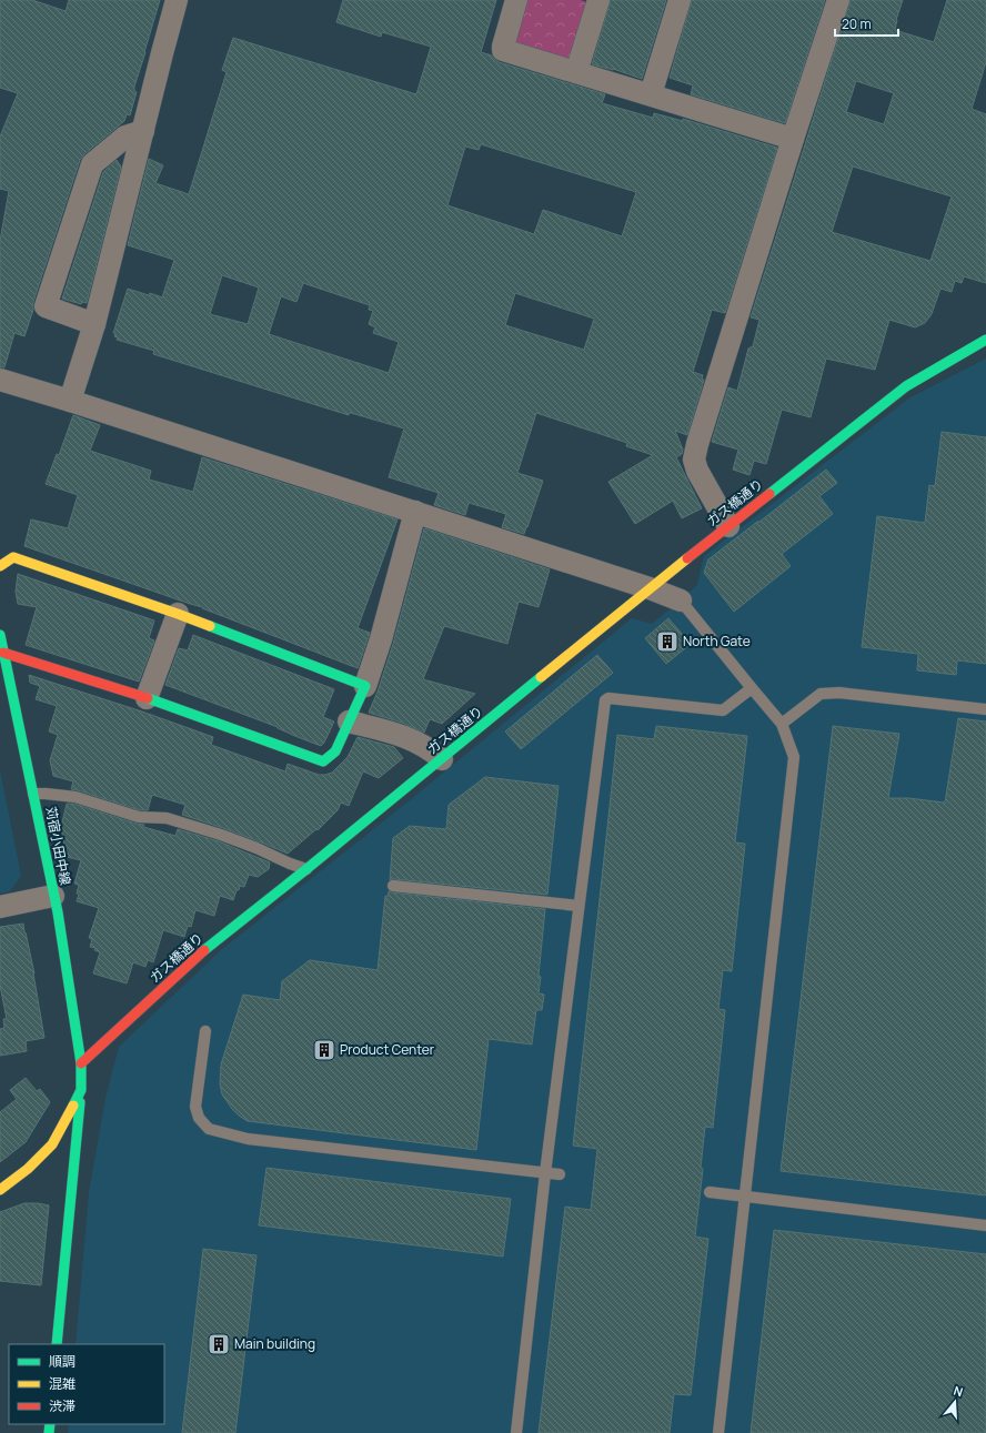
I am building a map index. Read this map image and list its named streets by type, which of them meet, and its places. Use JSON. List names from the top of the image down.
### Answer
{
  "streets": {
    "street": ["ガス橋通り", "苅宿小田中線"]
  },
  "crossings": [
    ["ガス橋通り", "苅宿小田中線"]
  ],
  "places": {
    "building": ["North Gate", "Product Center", "Main building"]
  },
  "legend": ["順調", "混雑", "渋滞"],
  "scale_bar": "20 m",
  "north": "top"
}
